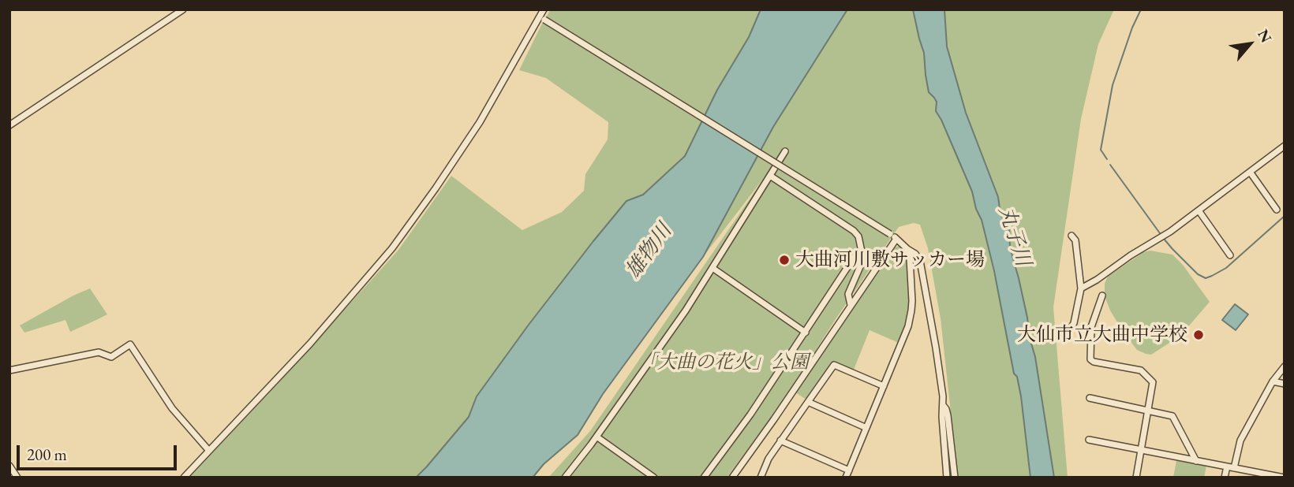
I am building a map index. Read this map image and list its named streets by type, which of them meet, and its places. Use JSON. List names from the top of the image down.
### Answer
{
  "water": ["丸子川", "雄物川"],
  "parks": ["「大曲の花火」公園"],
  "places": ["大曲河川敷サッカー場", "大仙市立大曲中学校"],
  "scale_bar": "200 m",
  "north": "top right"
}
